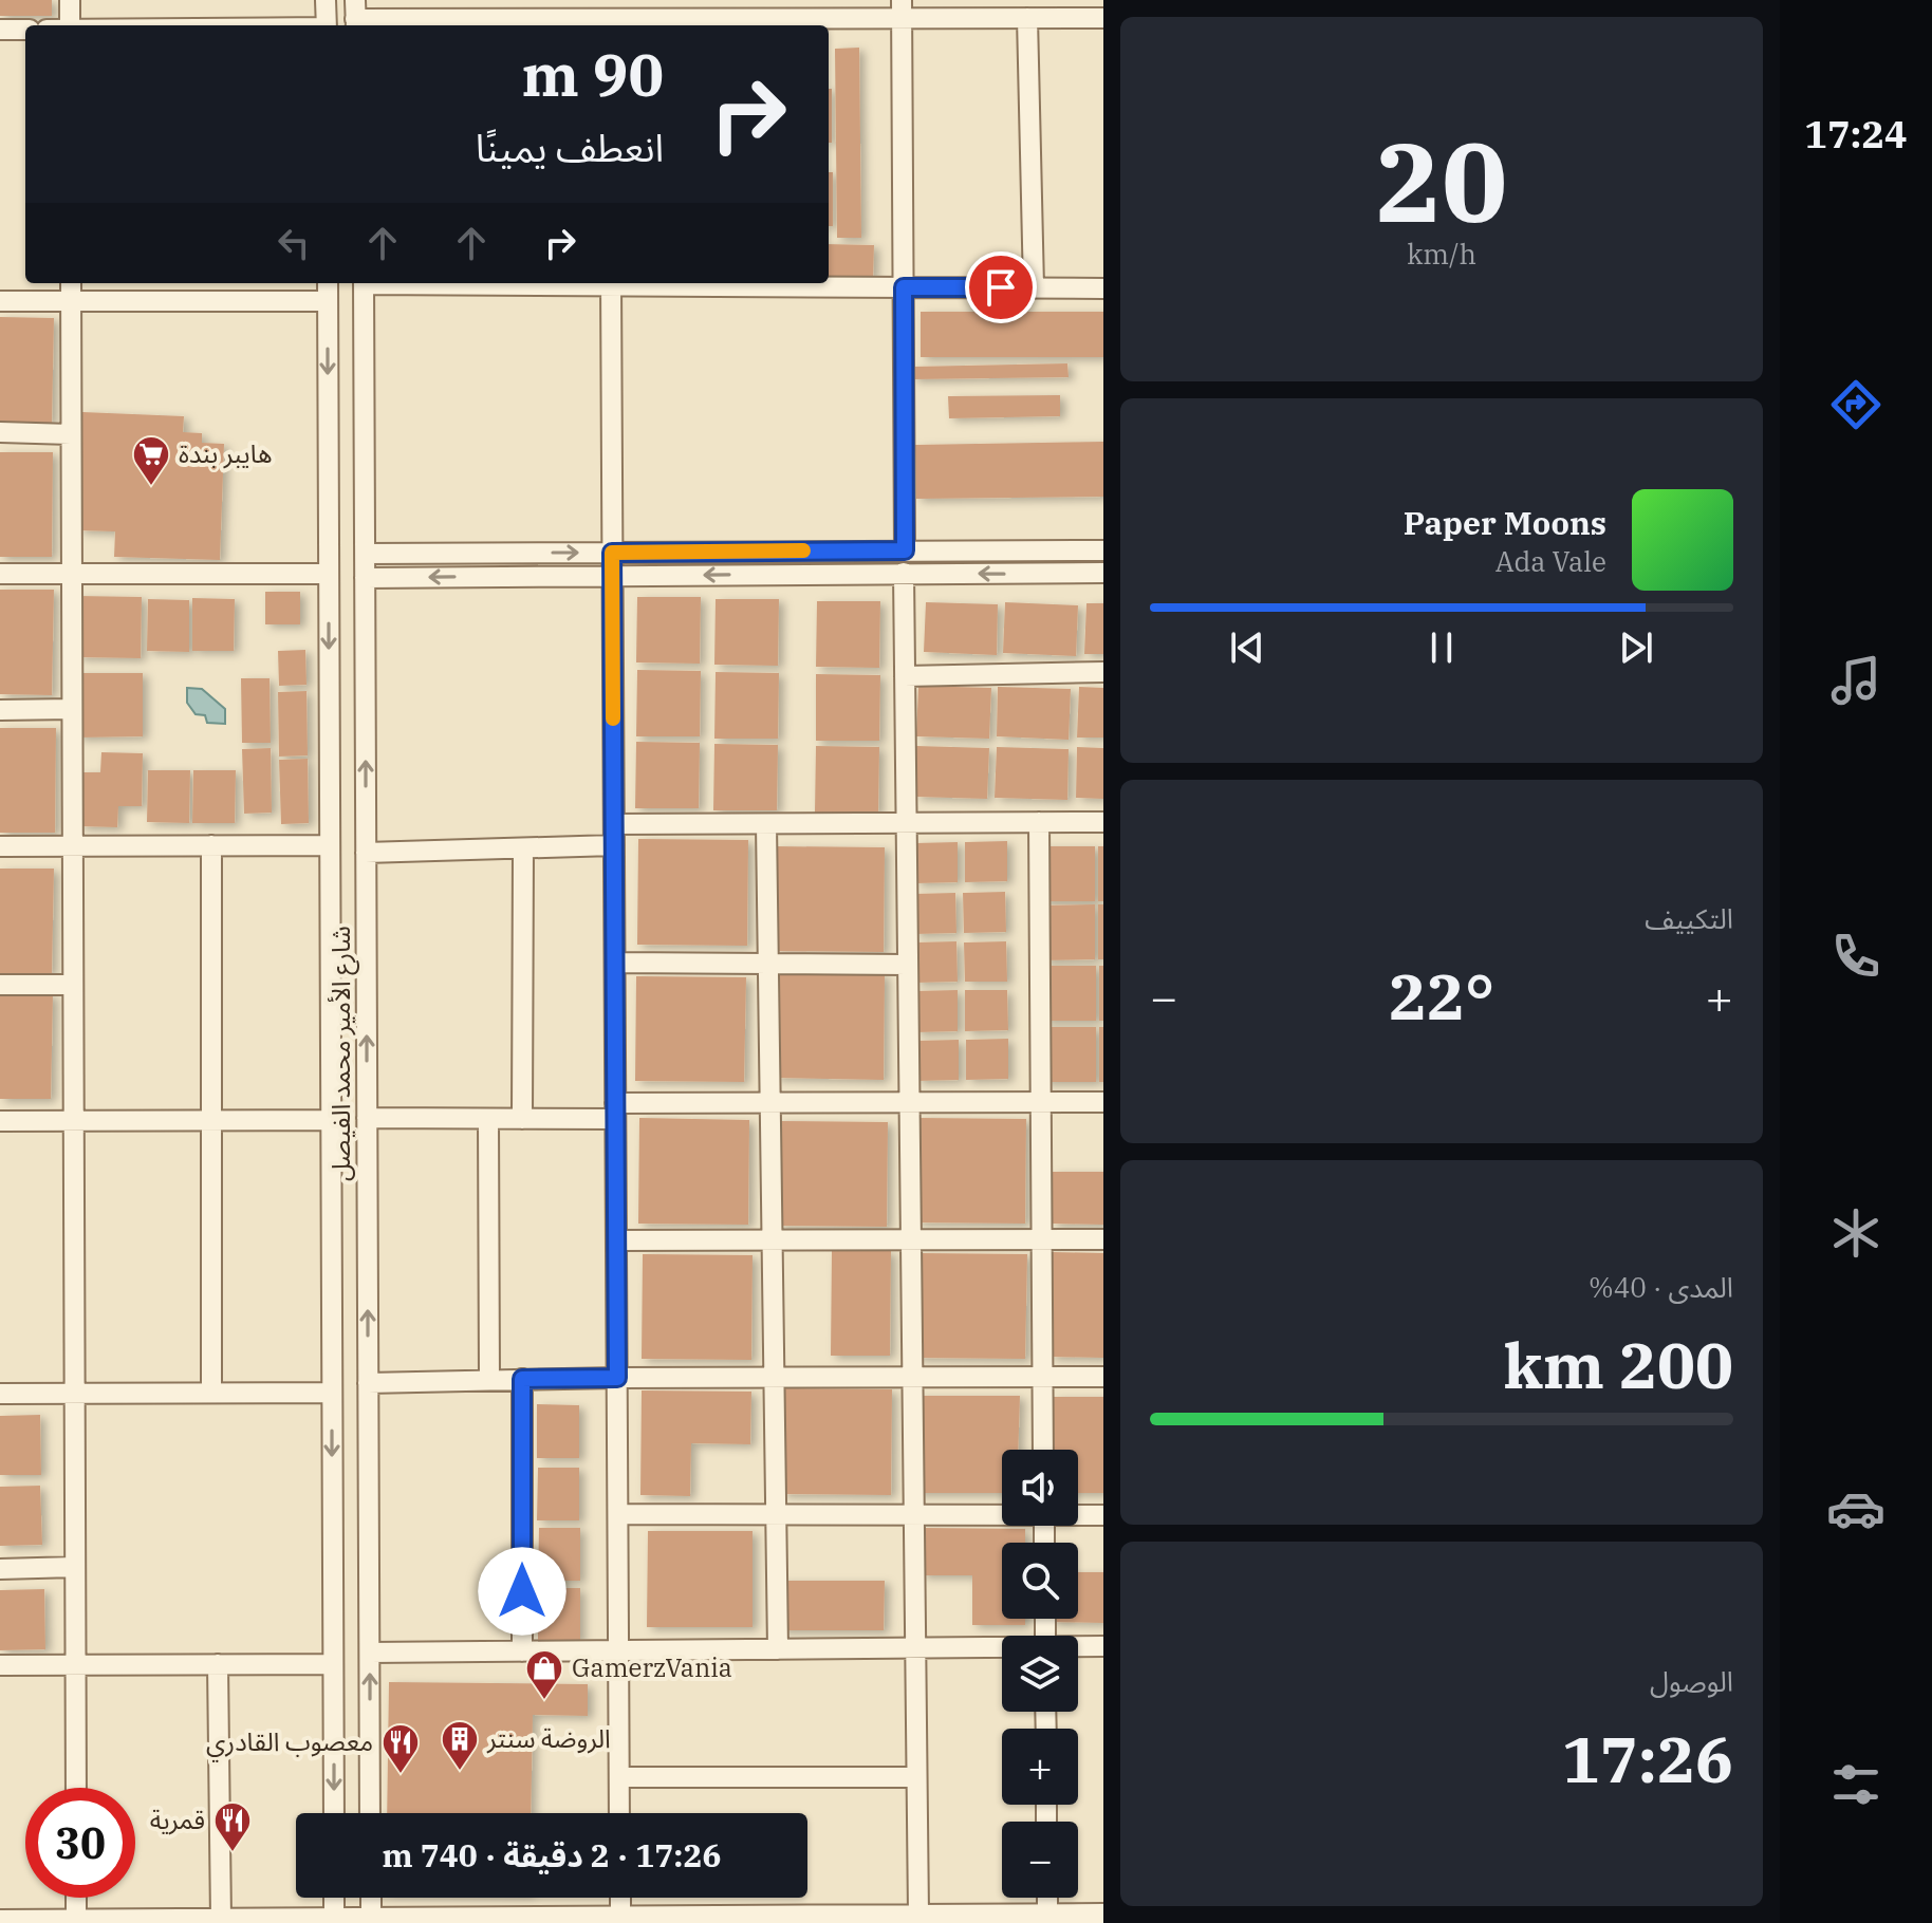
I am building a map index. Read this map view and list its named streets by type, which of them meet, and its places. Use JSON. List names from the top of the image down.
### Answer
{
  "streets": {
    "street": ["شارع الأمير محمد الفيصل"]
  },
  "places": {
    "supermarket": ["هايبر بندة"],
    "shop": ["GamerzVania"],
    "building": ["الروضة سنتر"],
    "restaurant": ["معصوب القادري", "قمرية"]
  },
  "page": {
    "tabs": "17:24",
    "tile": [
      ["20", "km/h"],
      "التكييف",
      ["المدى · 40%", "200 km"],
      ["الوصول", "17:26"]
    ],
    "turn": ["90 m", "انعطف يمينًا"],
    "song": ["Paper Moons", "Ada Vale"],
    "heat": ["−", "22°", "+"],
    "map_buttons": ["+", "−"],
    "limit": "30",
    "trip": "17:26 · 2 دقيقة · 740 m"
  }
}
